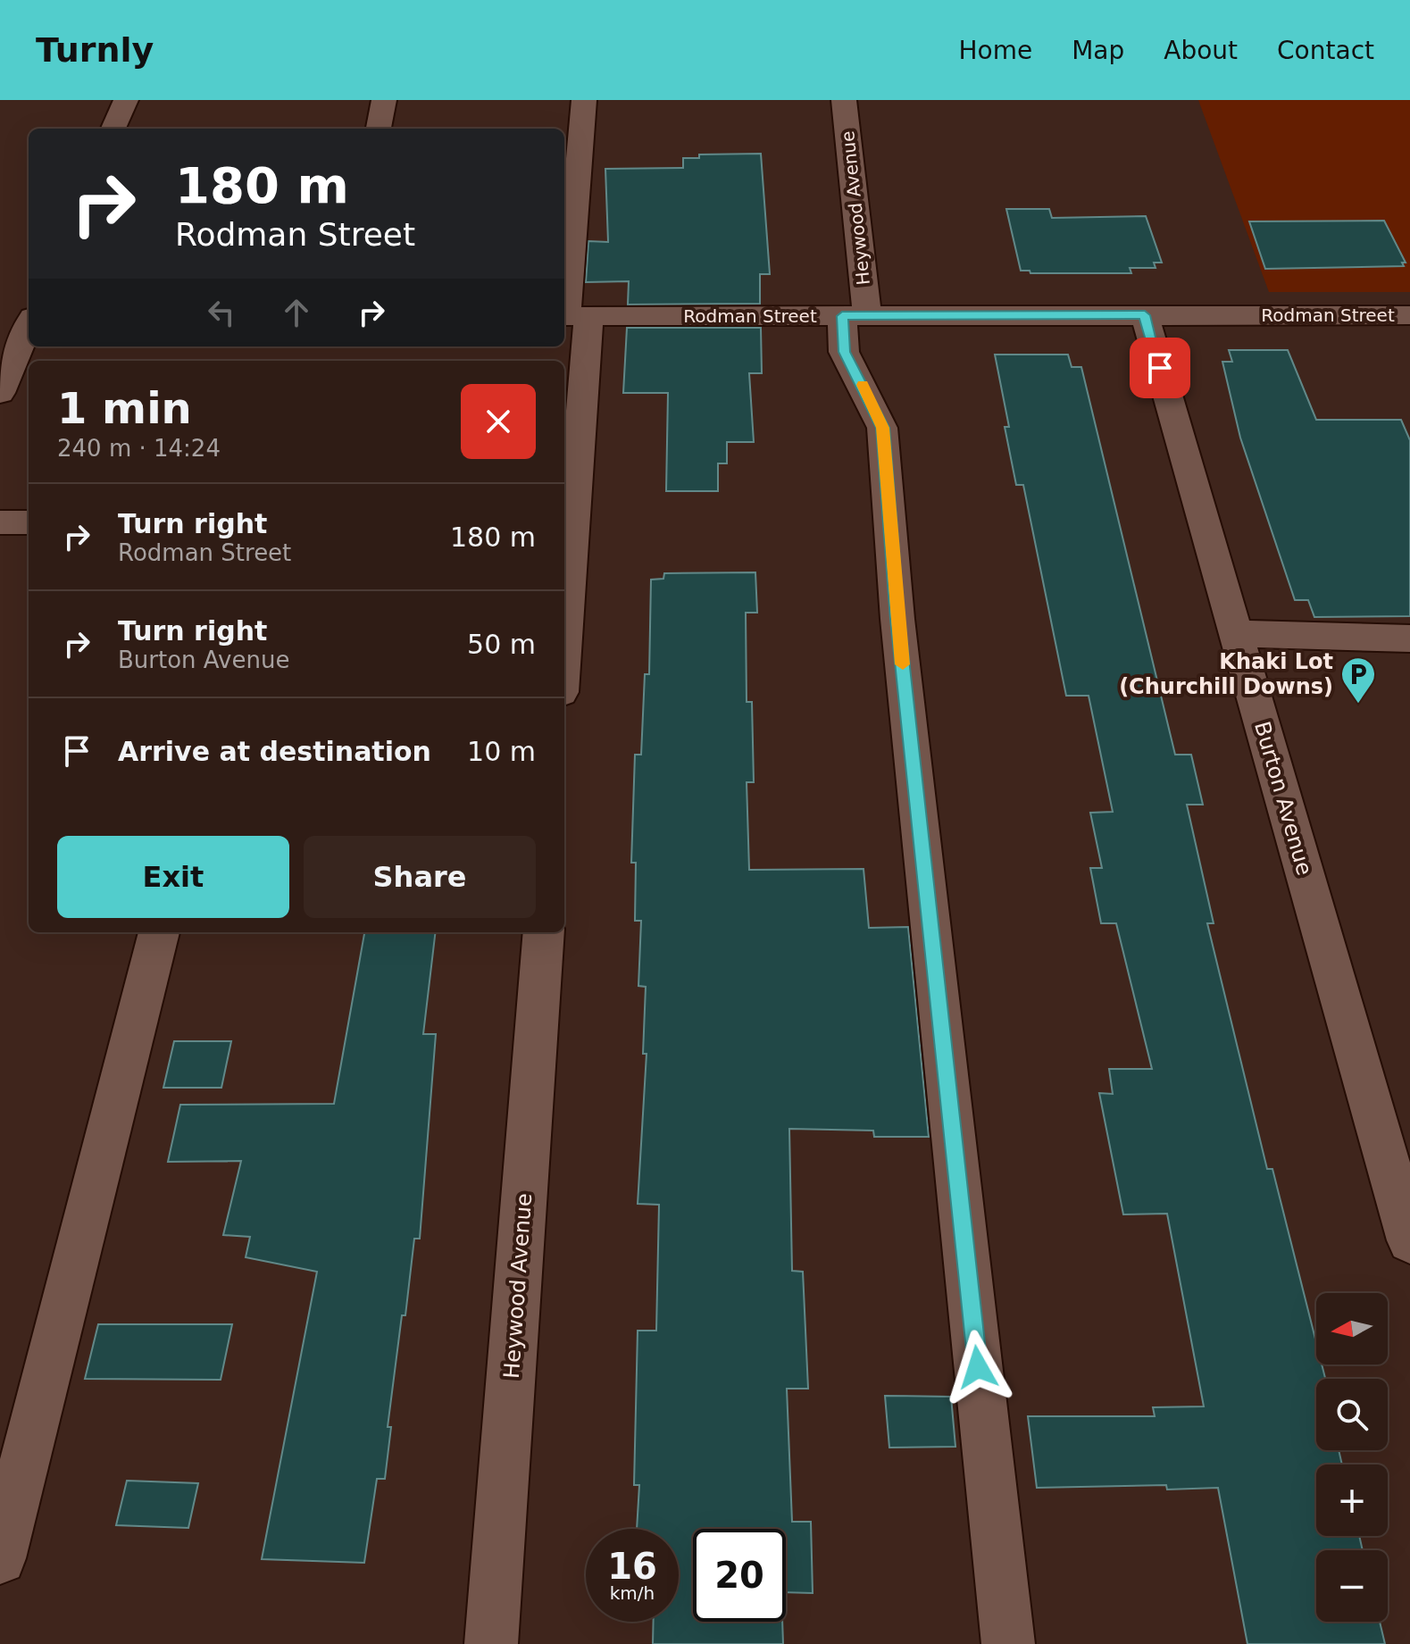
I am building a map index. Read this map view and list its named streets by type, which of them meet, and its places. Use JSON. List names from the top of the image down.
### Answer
{
  "streets": {
    "street": ["Heywood Avenue", "Rodman Street", "Burton Avenue"]
  },
  "crossings": [
    ["Heywood Avenue", "Rodman Street"],
    ["Rodman Street", "Burton Avenue"]
  ],
  "places": {
    "parking": ["Khaki Lot (Churchill Downs)"]
  },
  "north": "left",
  "page": {
    "header": "Turnly",
    "nav": [
      "Home",
      "Map",
      "About",
      "Contact"
    ],
    "turn": ["180 m", "Rodman Street"],
    "heading": ["1 min", "240 m · 14:24"],
    "list": [
      {
        "name": "Turn right",
        "note": "Rodman Street",
        "value": "180 m"
      },
      {
        "name": "Turn right",
        "note": "Burton Avenue",
        "value": "50 m"
      },
      {
        "name": "Arrive at destination",
        "value": "10 m"
      }
    ],
    "buttons": ["Exit", "Share"],
    "map_buttons": ["+", "−"],
    "speed": "16 km/h",
    "limit": "20"
  }
}
